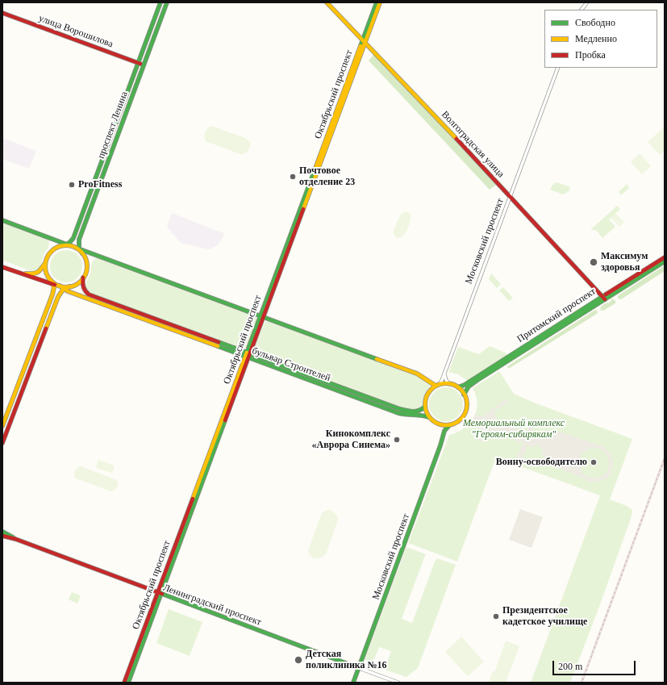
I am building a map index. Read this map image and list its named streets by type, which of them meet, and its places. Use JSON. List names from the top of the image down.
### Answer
{
  "streets": {
    "main road": [
      "улица Ворошилова",
      "Октябрьский проспект",
      "проспект Ленина",
      "Волгоградская улица",
      "Московский проспект",
      "Притомский проспект",
      "бульвар Строителей",
      "Ленинградский проспект"
    ]
  },
  "crossings": [
    ["улица Ворошилова", "проспект Ленина"],
    ["Октябрьский проспект", "Волгоградская улица"],
    ["Октябрьский проспект", "бульвар Строителей"],
    ["Октябрьский проспект", "Ленинградский проспект"],
    ["проспект Ленина", "бульвар Строителей"],
    ["Волгоградская улица", "Московский проспект"],
    ["Волгоградская улица", "Притомский проспект"],
    ["Московский проспект", "Притомский проспект"],
    ["Московский проспект", "бульвар Строителей"],
    ["Московский проспект", "Ленинградский проспект"],
    ["Притомский проспект", "бульвар Строителей"]
  ],
  "parks": ["Мемориальный комплекс \"Героям-сибирякам\""],
  "places": [
    "Почтовое отделение 23",
    "ProFitness",
    "Максимум здоровья",
    "Кинокомплекс «Аврора Синема»",
    "Воину-освободителю",
    "Президентское кадетское училище",
    "Детская поликлиника №16"
  ],
  "legend": ["Свободно", "Медленно", "Пробка"],
  "scale_bar": "200 m"
}
